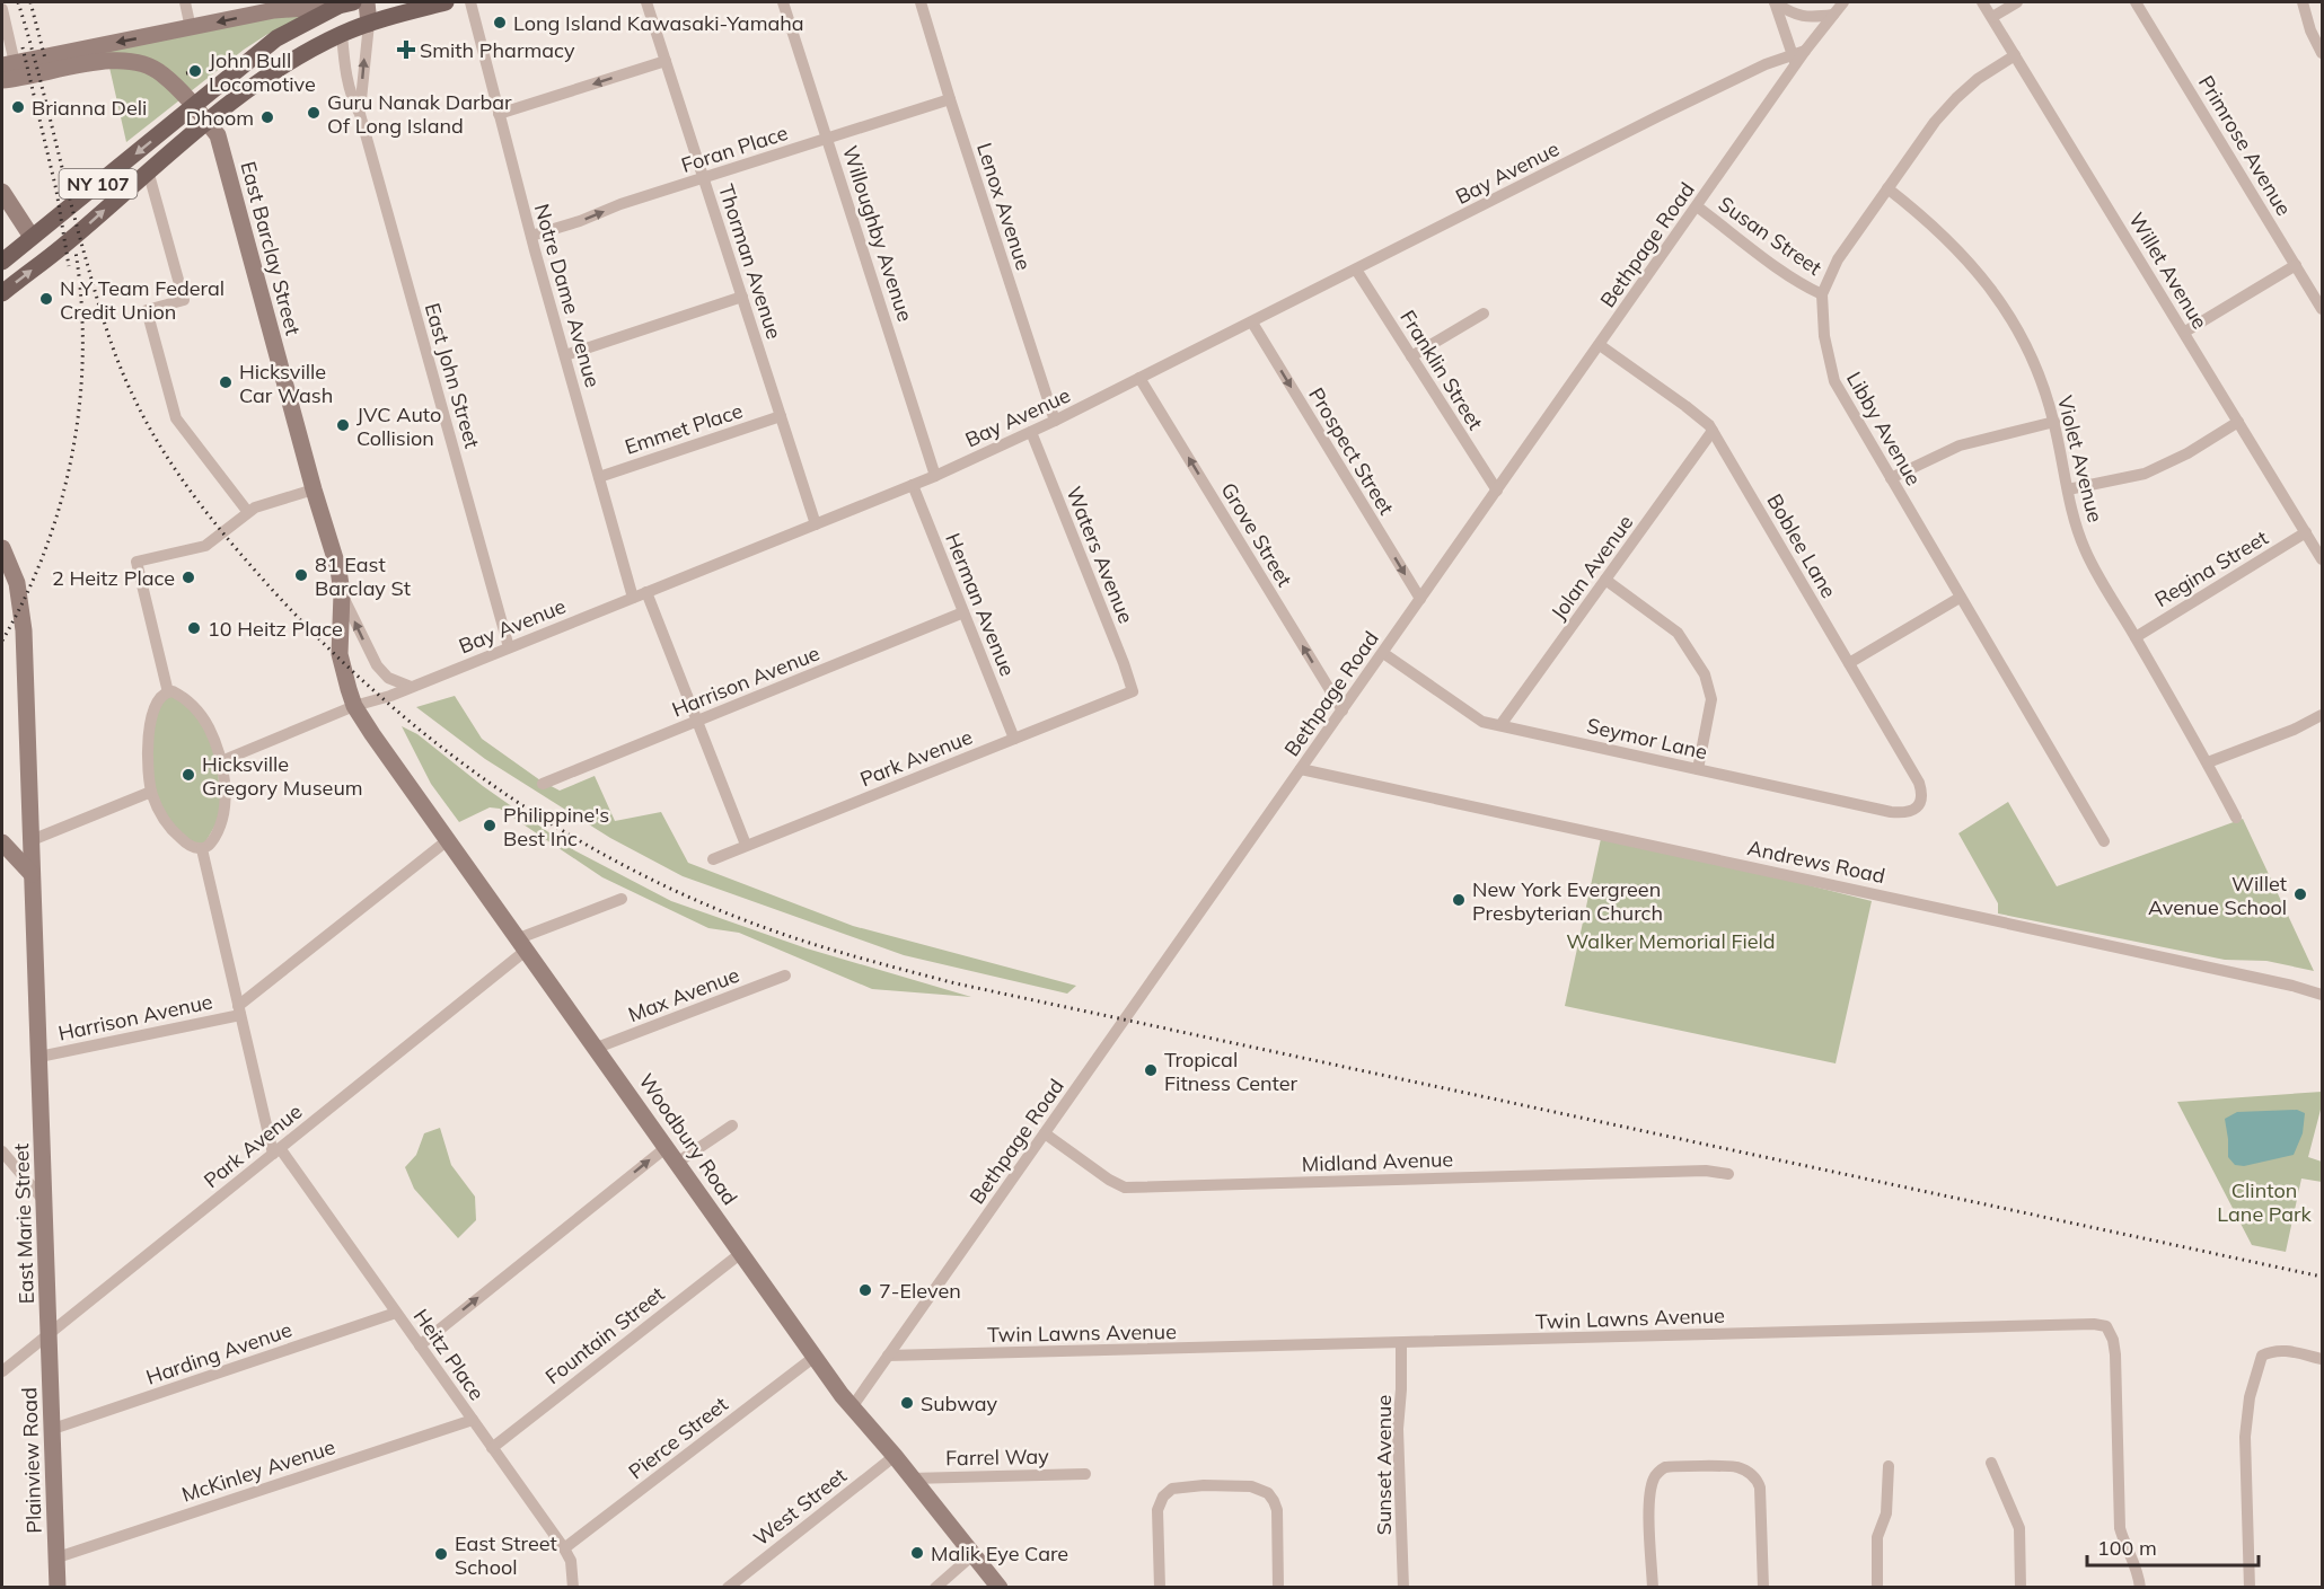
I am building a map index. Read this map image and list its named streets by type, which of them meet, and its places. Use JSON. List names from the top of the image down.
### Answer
{
  "streets": {
    "main road": [
      "NY 107",
      "East Barclay Street",
      "Woodbury Road",
      "East Marie Street",
      "Plainview Road"
    ],
    "street": [
      "Primrose Avenue",
      "Foran Place",
      "Bay Avenue",
      "Lenox Avenue",
      "Willoughby Avenue",
      "Susan Street",
      "Bethpage Road",
      "Thorman Avenue",
      "Willet Avenue",
      "Notre Dame Avenue",
      "Franklin Street",
      "East John Street",
      "Emmet Place",
      "Libby Avenue",
      "Prospect Street",
      "Violet Avenue",
      "Grove Street",
      "Boblee Lane",
      "Waters Avenue",
      "Jolan Avenue",
      "Regina Street",
      "Herman Avenue",
      "Harrison Avenue",
      "Seymor Lane",
      "Park Avenue",
      "Andrews Road",
      "Max Avenue",
      "Midland Avenue",
      "Twin Lawns Avenue",
      "Fountain Street",
      "Harding Avenue",
      "Heitz Place",
      "Pierce Street",
      "Farrel Way",
      "Sunset Avenue",
      "McKinley Avenue",
      "West Street"
    ]
  },
  "crossings": [
    ["Foran Place", "Lenox Avenue"],
    ["Foran Place", "Willoughby Avenue"],
    ["Foran Place", "Thorman Avenue"],
    ["Foran Place", "Notre Dame Avenue"],
    ["Bay Avenue", "Lenox Avenue"],
    ["Bay Avenue", "Willoughby Avenue"],
    ["Bay Avenue", "Bethpage Road"],
    ["Bay Avenue", "East Barclay Street"],
    ["Bay Avenue", "Thorman Avenue"],
    ["Bay Avenue", "Notre Dame Avenue"],
    ["Bay Avenue", "Franklin Street"],
    ["Bay Avenue", "East John Street"],
    ["Bay Avenue", "Prospect Street"],
    ["Bay Avenue", "Grove Street"],
    ["Bay Avenue", "Waters Avenue"],
    ["Bay Avenue", "Herman Avenue"],
    ["Bay Avenue", "Woodbury Road"],
    ["NY 107", "East Barclay Street"],
    ["NY 107", "East John Street"],
    ["Susan Street", "Bethpage Road"],
    ["Susan Street", "Libby Avenue"],
    ["Bethpage Road", "Franklin Street"],
    ["Bethpage Road", "Prospect Street"],
    ["Bethpage Road", "Grove Street"],
    ["Bethpage Road", "Boblee Lane"],
    ["Bethpage Road", "Seymor Lane"],
    ["Bethpage Road", "Andrews Road"],
    ["Bethpage Road", "Woodbury Road"],
    ["Bethpage Road", "Midland Avenue"],
    ["Bethpage Road", "Twin Lawns Avenue"],
    ["East Barclay Street", "Woodbury Road"],
    ["Thorman Avenue", "Emmet Place"],
    ["Willet Avenue", "Libby Avenue"],
    ["Willet Avenue", "Regina Street"],
    ["Notre Dame Avenue", "Emmet Place"],
    ["Libby Avenue", "Violet Avenue"],
    ["Violet Avenue", "Regina Street"],
    ["Boblee Lane", "Jolan Avenue"],
    ["Boblee Lane", "Seymor Lane"],
    ["Waters Avenue", "Park Avenue"],
    ["Jolan Avenue", "Seymor Lane"],
    ["Herman Avenue", "Harrison Avenue"],
    ["Herman Avenue", "Park Avenue"],
    ["Harrison Avenue", "Woodbury Road"],
    ["Harrison Avenue", "East Marie Street"],
    ["Harrison Avenue", "Heitz Place"],
    ["Park Avenue", "Woodbury Road"],
    ["Park Avenue", "East Marie Street"],
    ["Park Avenue", "Heitz Place"],
    ["Park Avenue", "Plainview Road"],
    ["Max Avenue", "Woodbury Road"],
    ["Woodbury Road", "Fountain Street"],
    ["Woodbury Road", "Pierce Street"],
    ["Woodbury Road", "Farrel Way"],
    ["Woodbury Road", "West Street"],
    ["East Marie Street", "Plainview Road"],
    ["Twin Lawns Avenue", "Sunset Avenue"],
    ["Fountain Street", "Heitz Place"],
    ["Harding Avenue", "Heitz Place"],
    ["Harding Avenue", "Plainview Road"],
    ["Heitz Place", "Pierce Street"],
    ["Heitz Place", "McKinley Avenue"],
    ["Plainview Road", "McKinley Avenue"]
  ],
  "one_way": ["Foran Place", "Prospect Street", "Grove Street"],
  "parks": ["Walker Memorial Field", "Clinton Lane Park"],
  "places": {
    "other": [
      "Long Island Kawasaki-Yamaha",
      "John Bull Locomotive",
      "Brianna Deli",
      "Guru Nanak Darbar Of Long Island",
      "Dhoom",
      "N Y Team Federal Credit Union",
      "Hicksville Car Wash",
      "JVC Auto Collision",
      "81 East Barclay St",
      "2 Heitz Place",
      "10 Heitz Place",
      "Hicksville Gregory Museum",
      "Philippine's Best Inc",
      "Willet Avenue School",
      "New York Evergreen Presbyterian Church",
      "Tropical Fitness Center",
      "7-Eleven",
      "Subway",
      "Malik Eye Care",
      "East Street School"
    ],
    "health": ["Smith Pharmacy"]
  },
  "scale_bar": "100 m"
}
